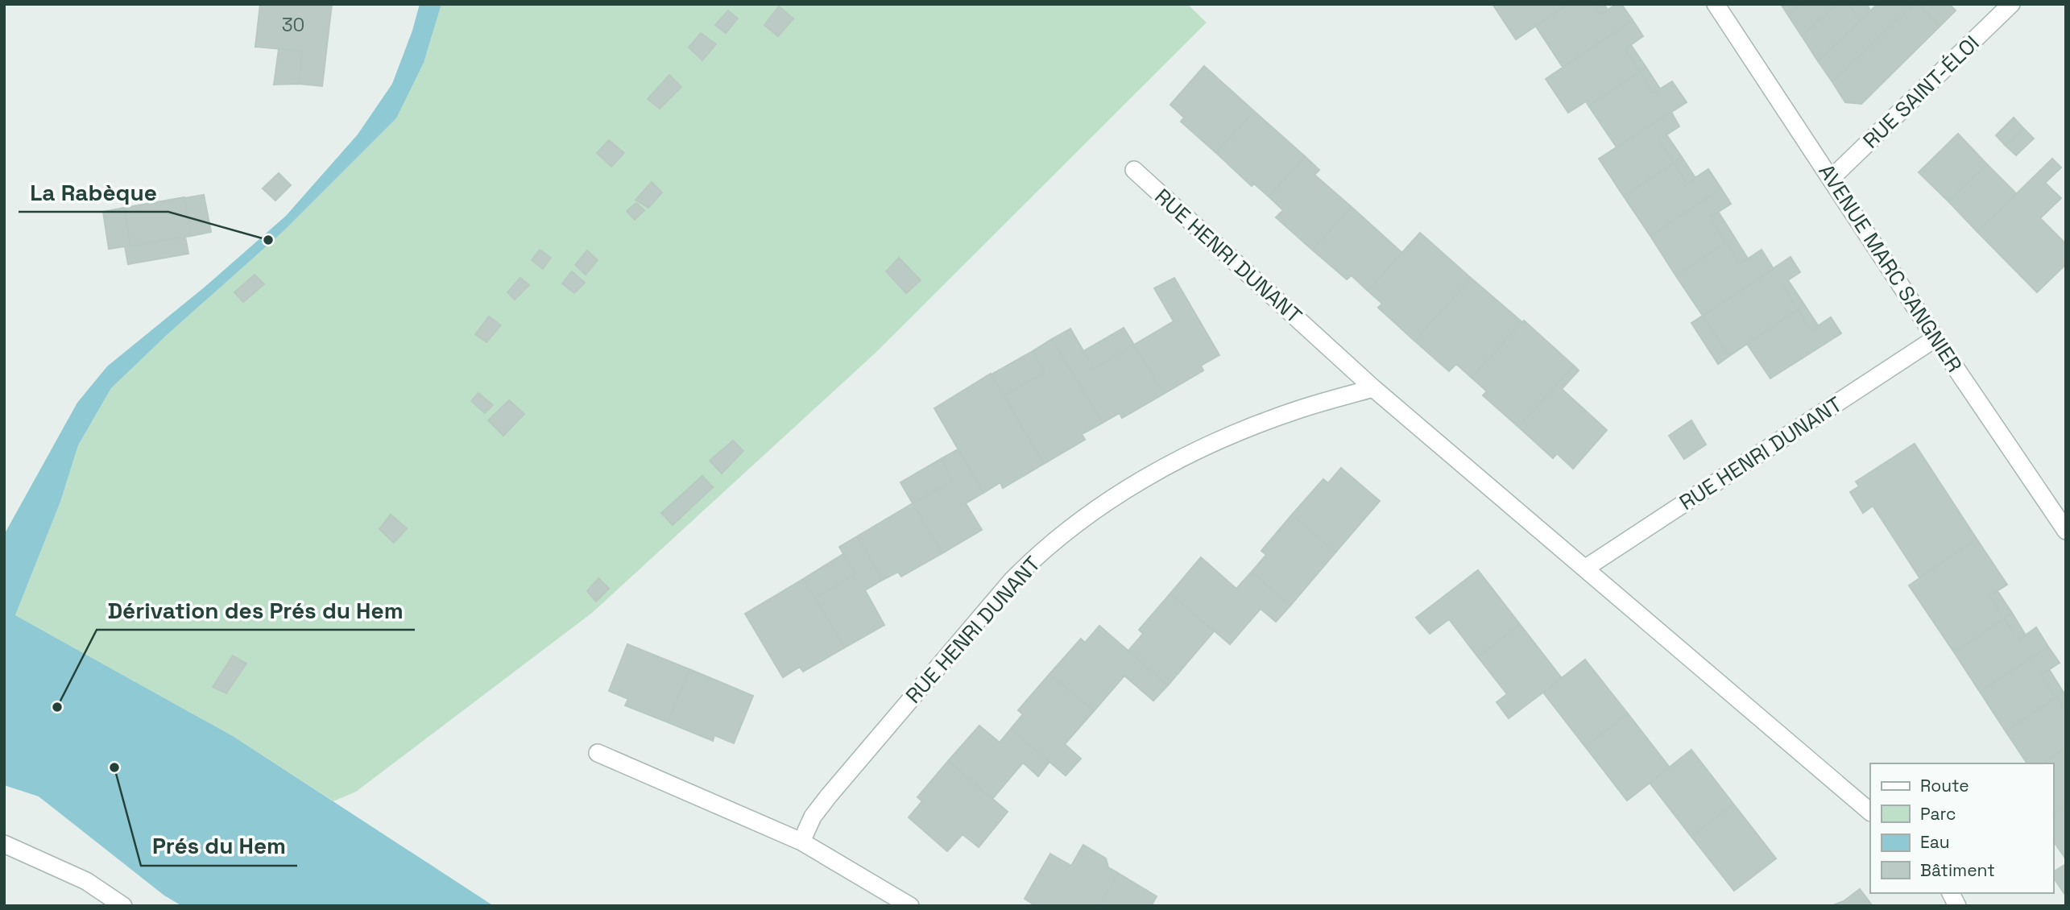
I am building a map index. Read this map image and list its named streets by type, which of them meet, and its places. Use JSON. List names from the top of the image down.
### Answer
{
  "streets": {
    "street": ["RUE SAINT-ÉLOI", "RUE HENRI DUNANT", "AVENUE MARC SANGNIER"]
  },
  "crossings": [
    ["RUE SAINT-ÉLOI", "AVENUE MARC SANGNIER"],
    ["RUE HENRI DUNANT", "AVENUE MARC SANGNIER"]
  ],
  "places": ["La Rabèque", "Dérivation des Prés du Hem", "Prés du Hem"],
  "house_numbers": ["30"],
  "legend": [
    "Route",
    "Parc",
    "Eau",
    "Bâtiment"
  ]
}
